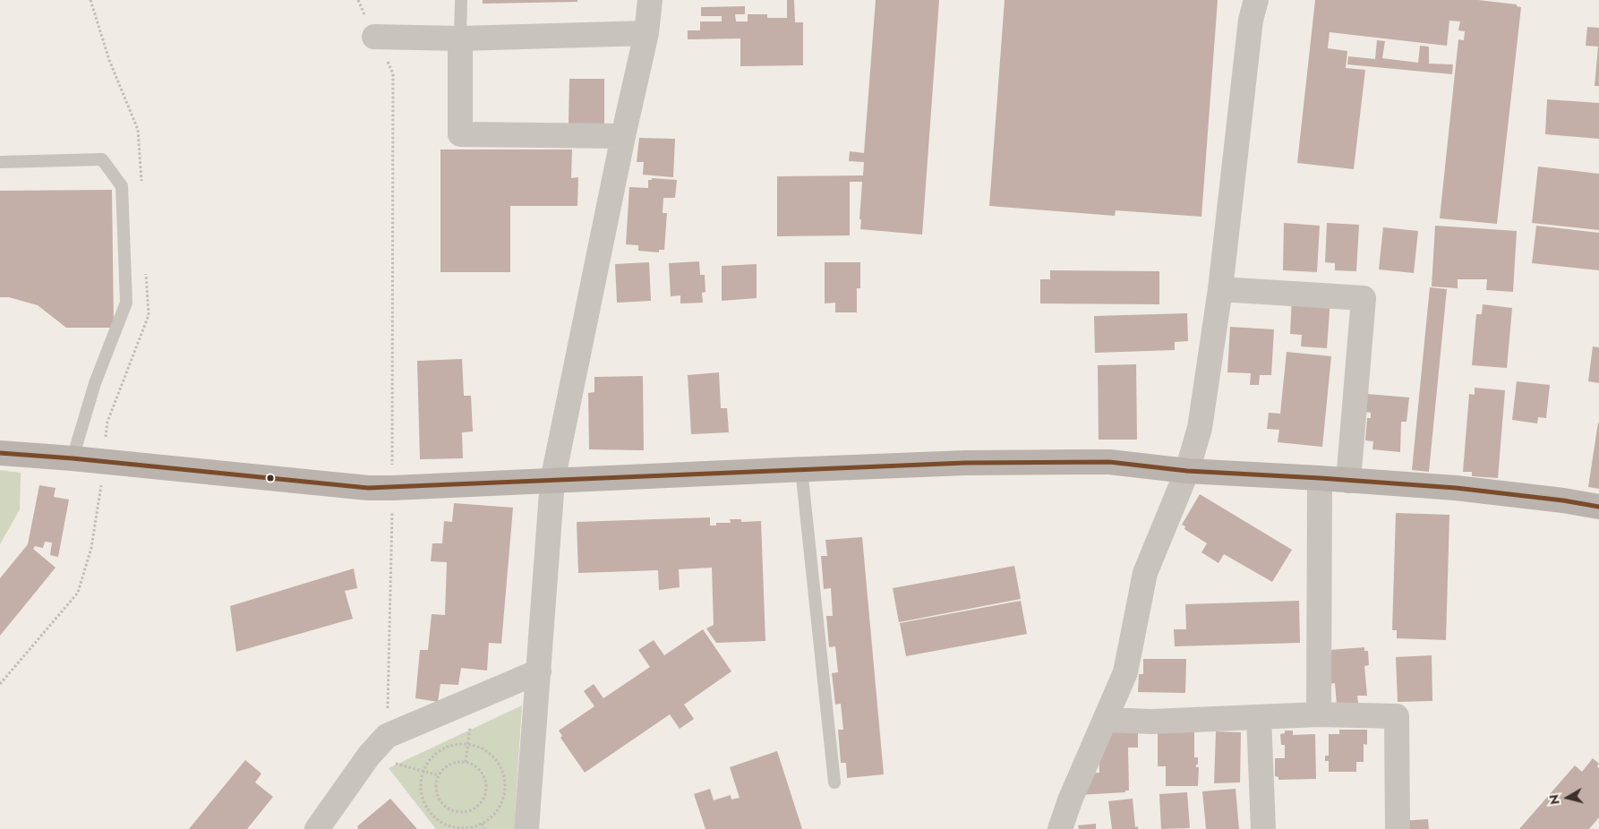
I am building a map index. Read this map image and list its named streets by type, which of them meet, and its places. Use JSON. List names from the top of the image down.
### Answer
{
  "north": "left"
}
